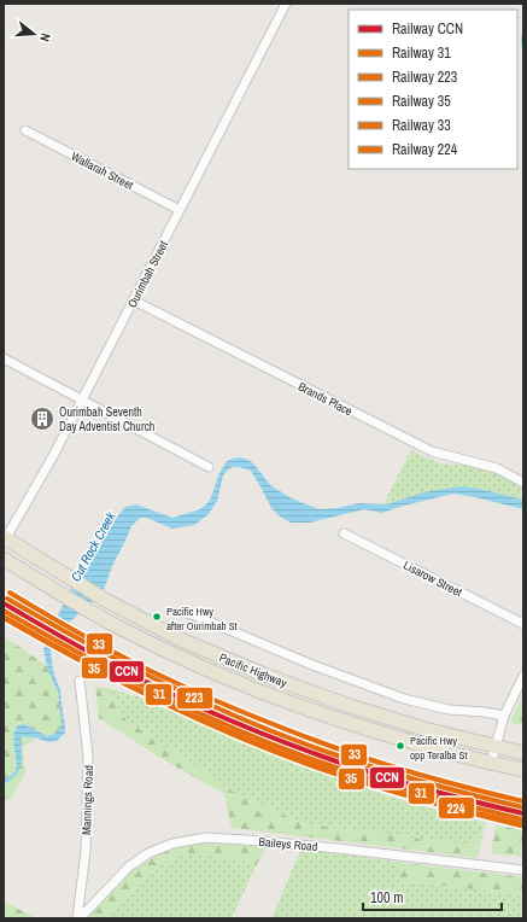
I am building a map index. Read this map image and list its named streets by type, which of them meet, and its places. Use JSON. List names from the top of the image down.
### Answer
{
  "streets": {
    "main road": ["Pacific Highway"],
    "street": [
      "Wallarah Street",
      "Ourimbah Street",
      "Brands Place",
      "Lisarow Street",
      "Mannings Road",
      "Baileys Road"
    ]
  },
  "crossings": [
    ["Wallarah Street", "Ourimbah Street"],
    ["Ourimbah Street", "Brands Place"],
    ["Ourimbah Street", "Pacific Highway"],
    ["Mannings Road", "Baileys Road"]
  ],
  "water": ["Cut Rock Creek"],
  "places": {
    "building": ["Ourimbah Seventh Day Adventist Church"],
    "other": ["Pacific Hwy after Ourimbah St", "Pacific Hwy opp Teralba St"]
  },
  "lines": [
    "rail line 33",
    "rail line 223",
    "rail line CCN",
    "rail line 31",
    "rail line 224",
    "rail line 35"
  ],
  "legend": [
    "Railway CCN",
    "Railway 31",
    "Railway 223",
    "Railway 35",
    "Railway 33",
    "Railway 224"
  ],
  "scale_bar": "100 m",
  "north": "right"
}
